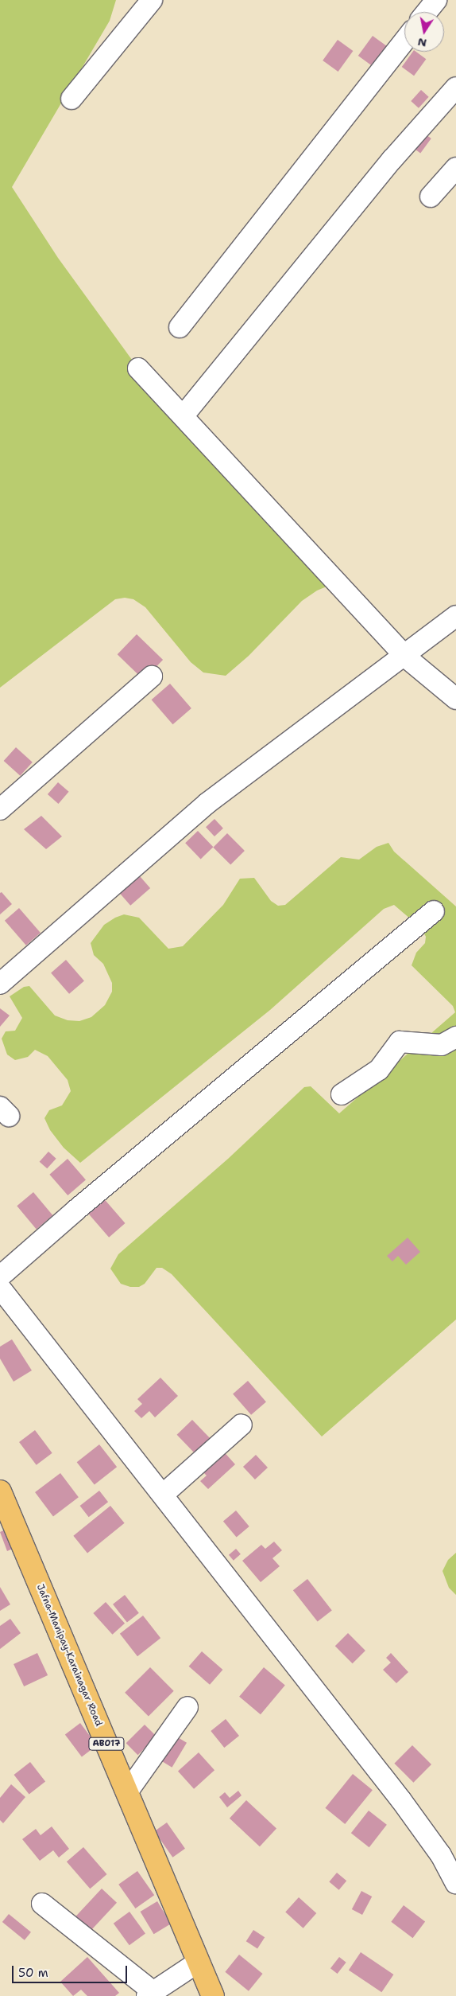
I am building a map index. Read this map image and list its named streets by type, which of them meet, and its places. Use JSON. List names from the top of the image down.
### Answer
{
  "streets": {
    "main road": ["Jafna-Manipay-Karainagar Road", "AB017"]
  },
  "scale_bar": "50 m",
  "north": "bottom"
}
